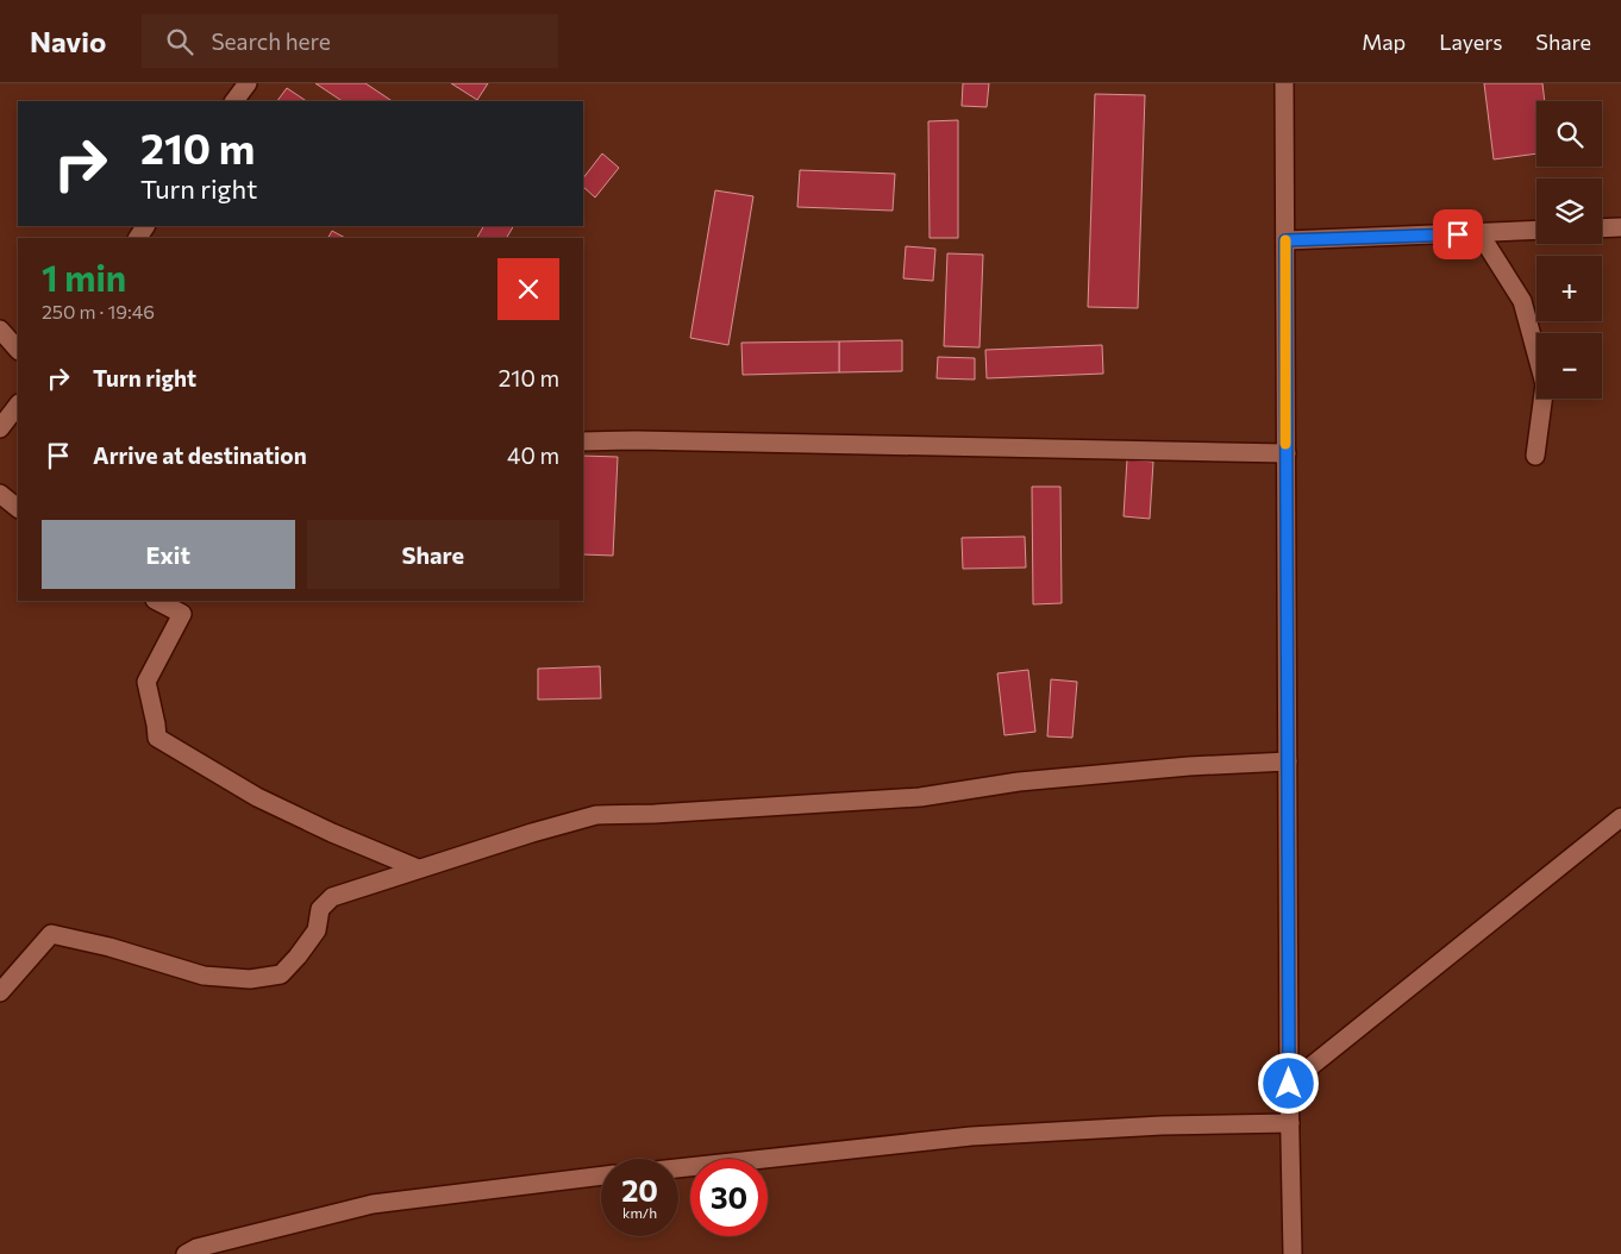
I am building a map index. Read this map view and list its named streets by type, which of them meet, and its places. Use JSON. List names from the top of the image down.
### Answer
{
  "page": {
    "header": "Navio",
    "search": "Search here",
    "nav": ["Map", "Layers", "Share"],
    "map_buttons": ["+", "−"],
    "turn": ["210 m", "Turn right"],
    "heading": ["1 min", "250 m · 19:46"],
    "list": [
      {
        "name": "Turn right",
        "value": "210 m"
      },
      {
        "name": "Arrive at destination",
        "value": "40 m"
      }
    ],
    "buttons": ["Exit", "Share"],
    "speed": "20 km/h",
    "limit": "30"
  }
}
